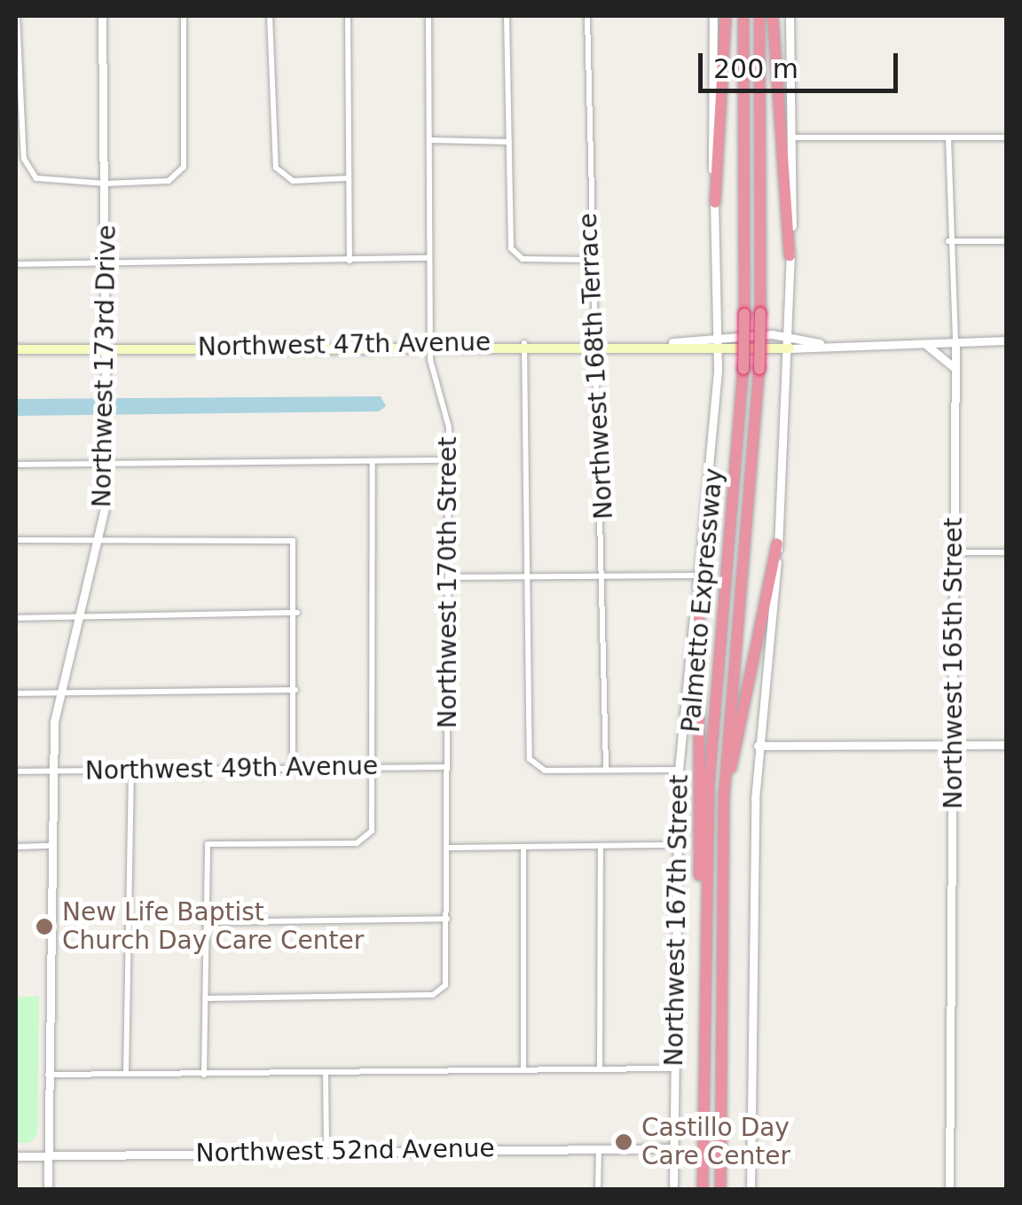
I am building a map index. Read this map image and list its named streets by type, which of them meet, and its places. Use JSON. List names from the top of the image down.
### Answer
{
  "streets": {
    "highway": ["Palmetto Expressway"],
    "main road": ["Northwest 47th Avenue"],
    "street": [
      "Northwest 173rd Drive",
      "Northwest 168th Terrace",
      "Northwest 170th Street",
      "Northwest 165th Street",
      "Northwest 49th Avenue",
      "Northwest 167th Street",
      "Northwest 52nd Avenue"
    ]
  },
  "crossings": [
    ["Northwest 47th Avenue", "Northwest 173rd Drive"],
    ["Northwest 47th Avenue", "Northwest 168th Terrace"],
    ["Northwest 47th Avenue", "Northwest 170th Street"],
    ["Northwest 47th Avenue", "Northwest 165th Street"],
    ["Northwest 47th Avenue", "Northwest 167th Street"],
    ["Northwest 173rd Drive", "Northwest 49th Avenue"],
    ["Northwest 173rd Drive", "Northwest 52nd Avenue"],
    ["Northwest 170th Street", "Northwest 49th Avenue"],
    ["Northwest 167th Street", "Northwest 52nd Avenue"]
  ],
  "places": ["New Life Baptist Church Day Care Center", "Castillo Day Care Center"],
  "scale_bar": "200 m"
}
